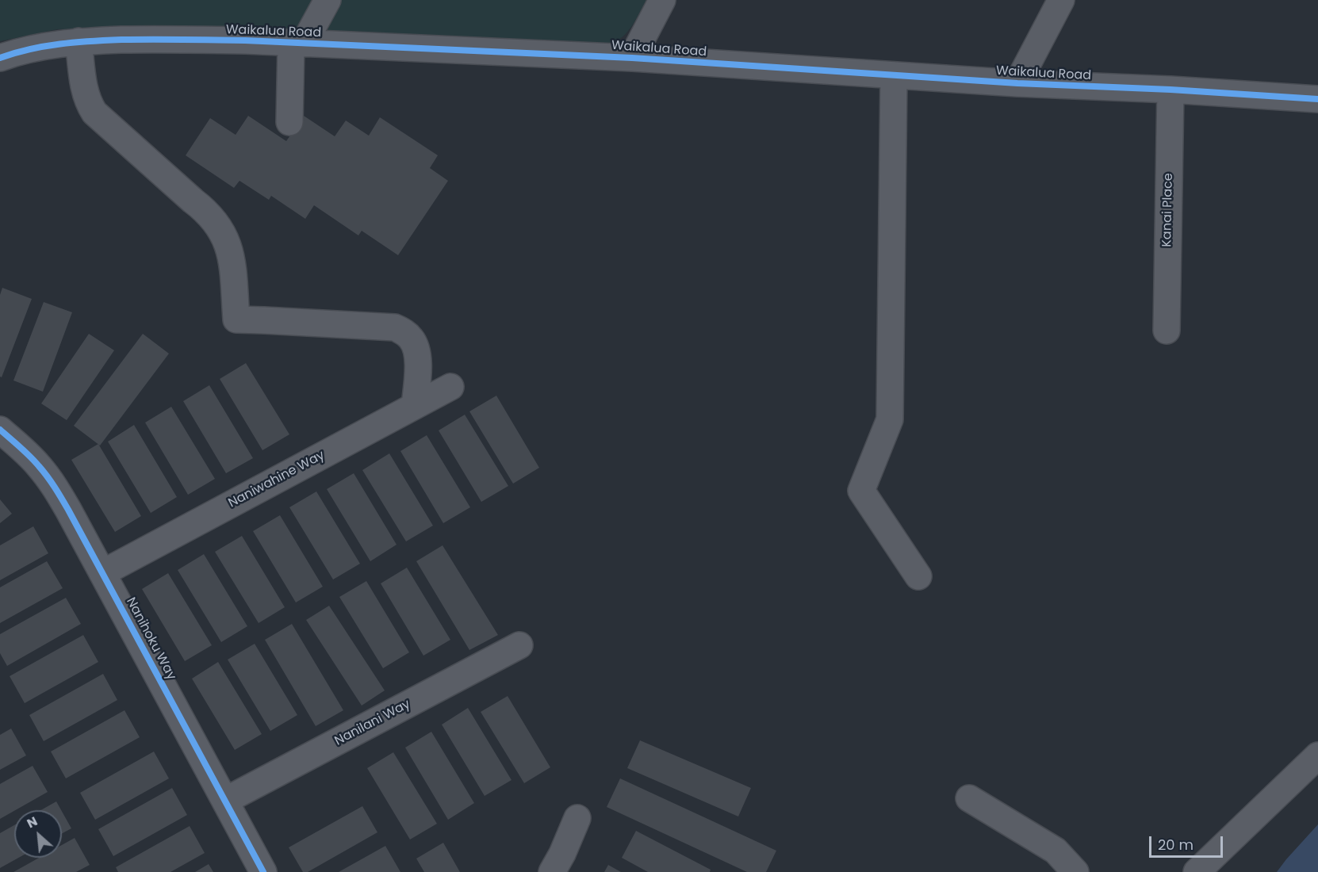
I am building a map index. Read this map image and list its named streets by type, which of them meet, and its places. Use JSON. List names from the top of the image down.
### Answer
{
  "streets": {
    "street": [
      "Waikalua Road",
      "Kanai Place",
      "Naniwahine Way",
      "Nanihoku Way",
      "Nanilani Way"
    ]
  },
  "crossings": [
    ["Waikalua Road", "Kanai Place"],
    ["Naniwahine Way", "Nanihoku Way"],
    ["Nanihoku Way", "Nanilani Way"]
  ],
  "scale_bar": "20 m",
  "north": "top left"
}
